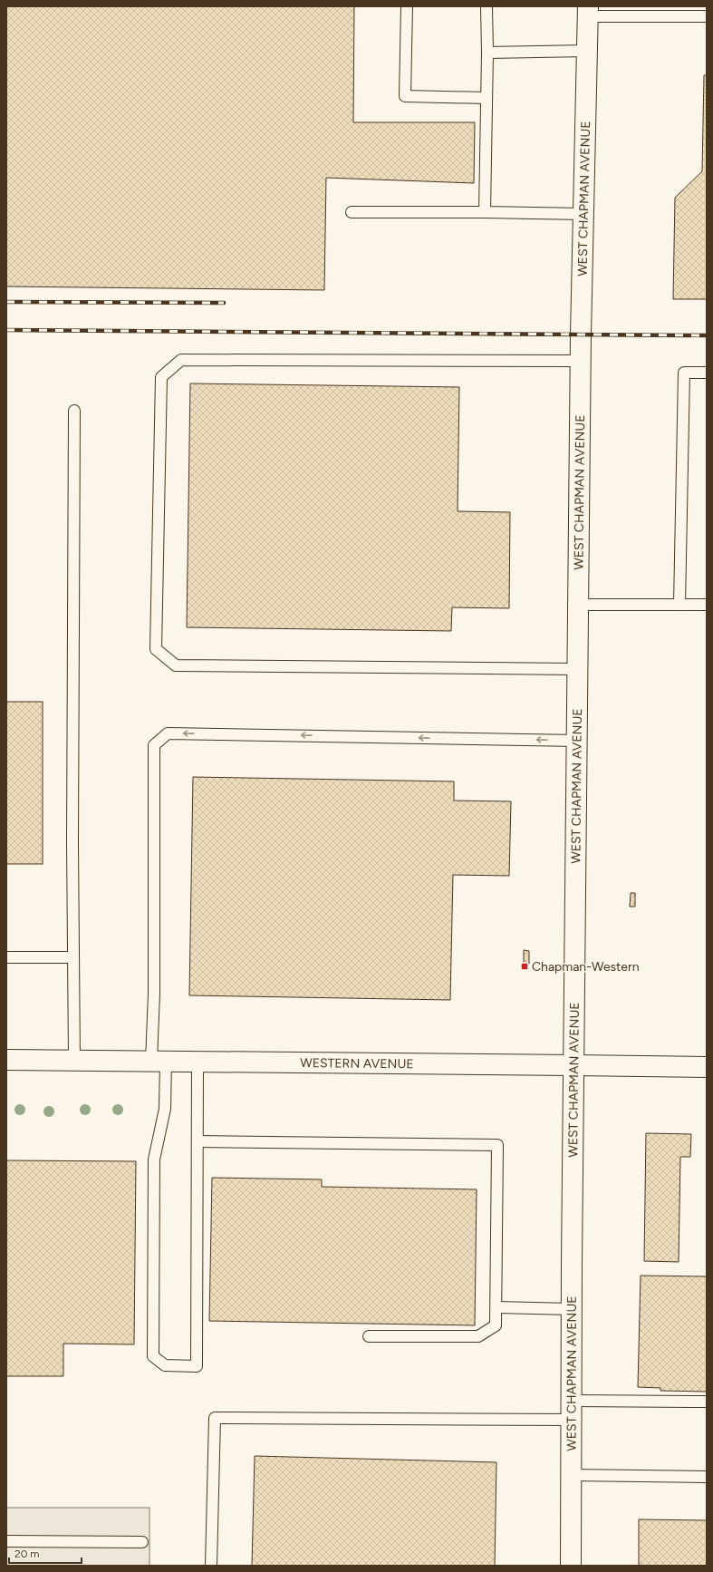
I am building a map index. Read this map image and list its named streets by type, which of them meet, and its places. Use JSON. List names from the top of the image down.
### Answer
{
  "streets": {
    "main road": ["WEST CHAPMAN AVENUE", "WESTERN AVENUE"]
  },
  "crossings": [
    ["WEST CHAPMAN AVENUE", "WESTERN AVENUE"]
  ],
  "places": {
    "transit": ["Chapman-Western"]
  },
  "scale_bar": "20 m"
}
